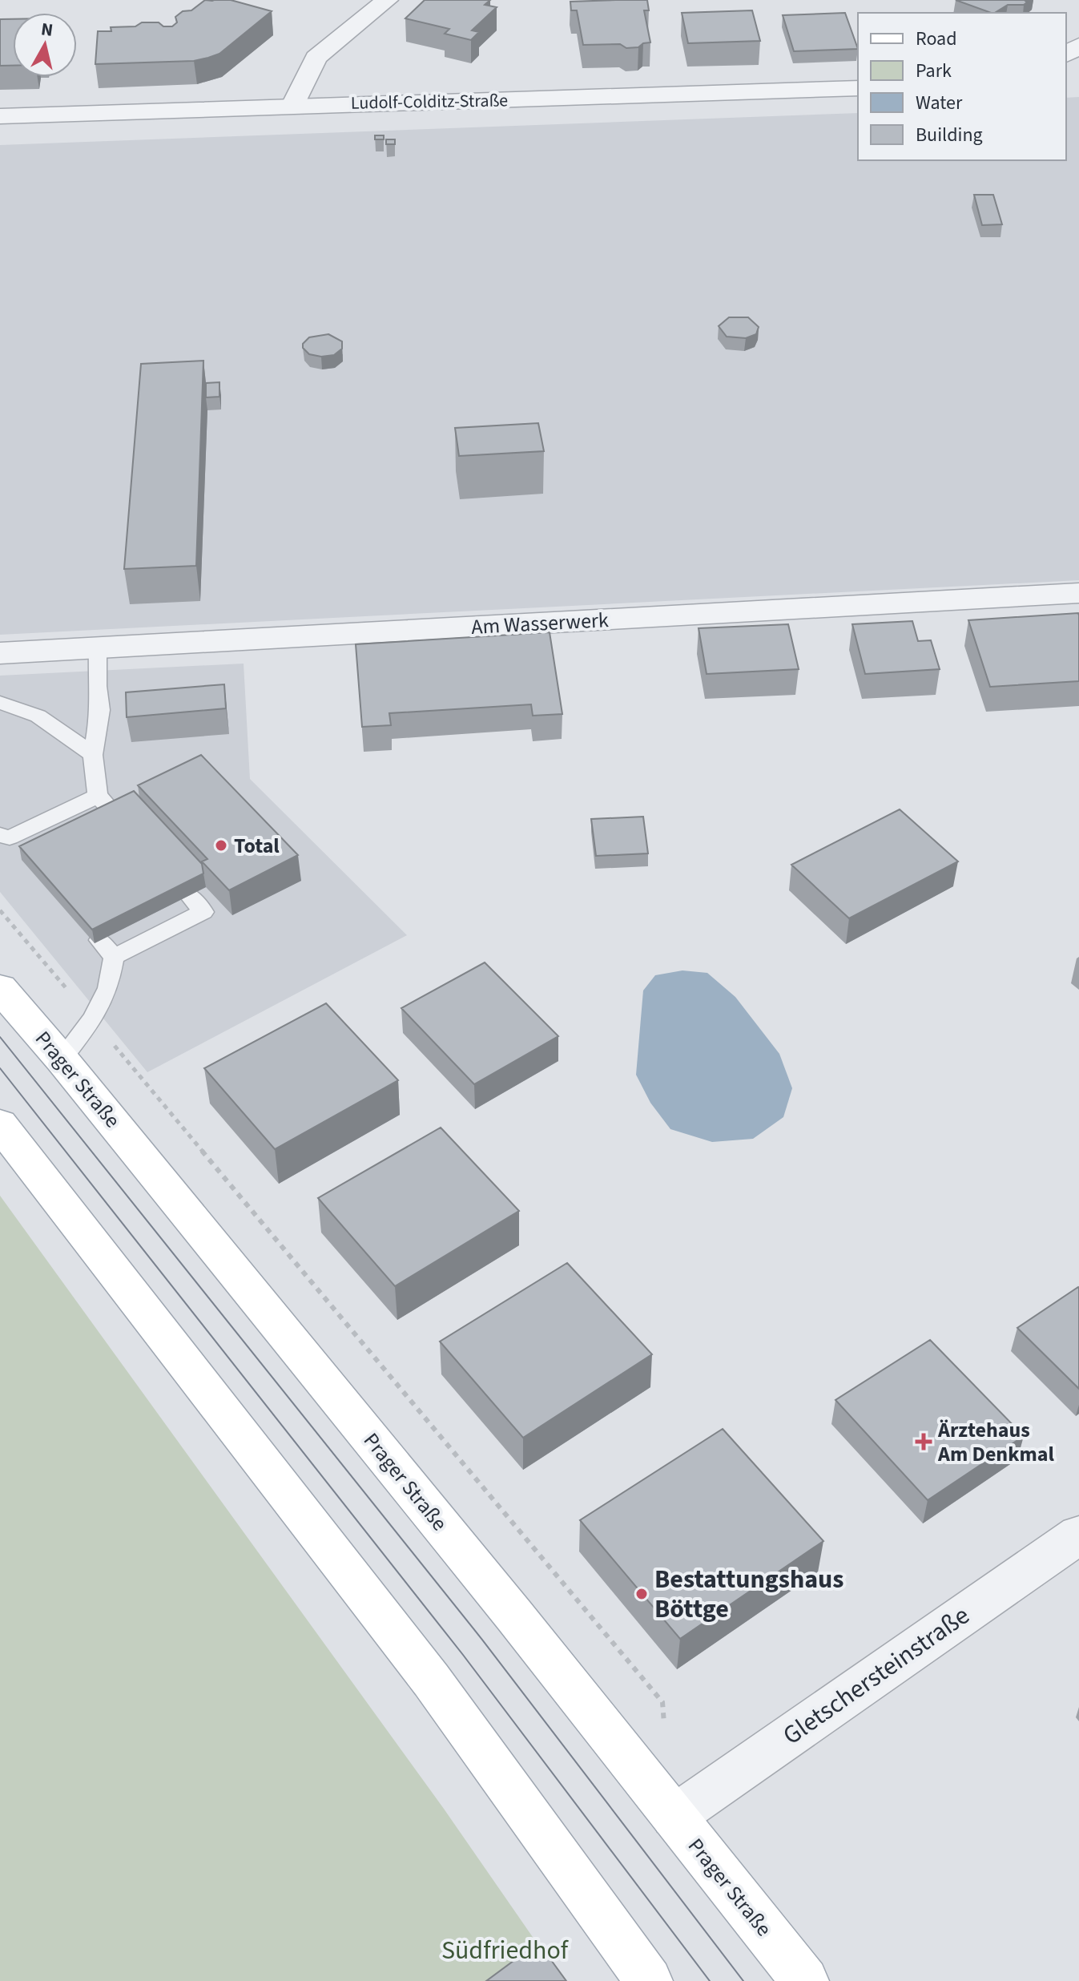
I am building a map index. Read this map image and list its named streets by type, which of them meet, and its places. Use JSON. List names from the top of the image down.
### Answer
{
  "streets": {
    "main road": ["Prager Straße"],
    "street": ["Ludolf-Colditz-Straße", "Am Wasserwerk", "Gletschersteinstraße"]
  },
  "crossings": [
    ["Prager Straße", "Gletschersteinstraße"]
  ],
  "parks": ["Südfriedhof"],
  "places": {
    "other": ["Total", "Bestattungshaus Böttge"],
    "health": ["Ärztehaus Am Denkmal"]
  },
  "legend": [
    "Road",
    "Park",
    "Water",
    "Building"
  ],
  "north": "top"
}
